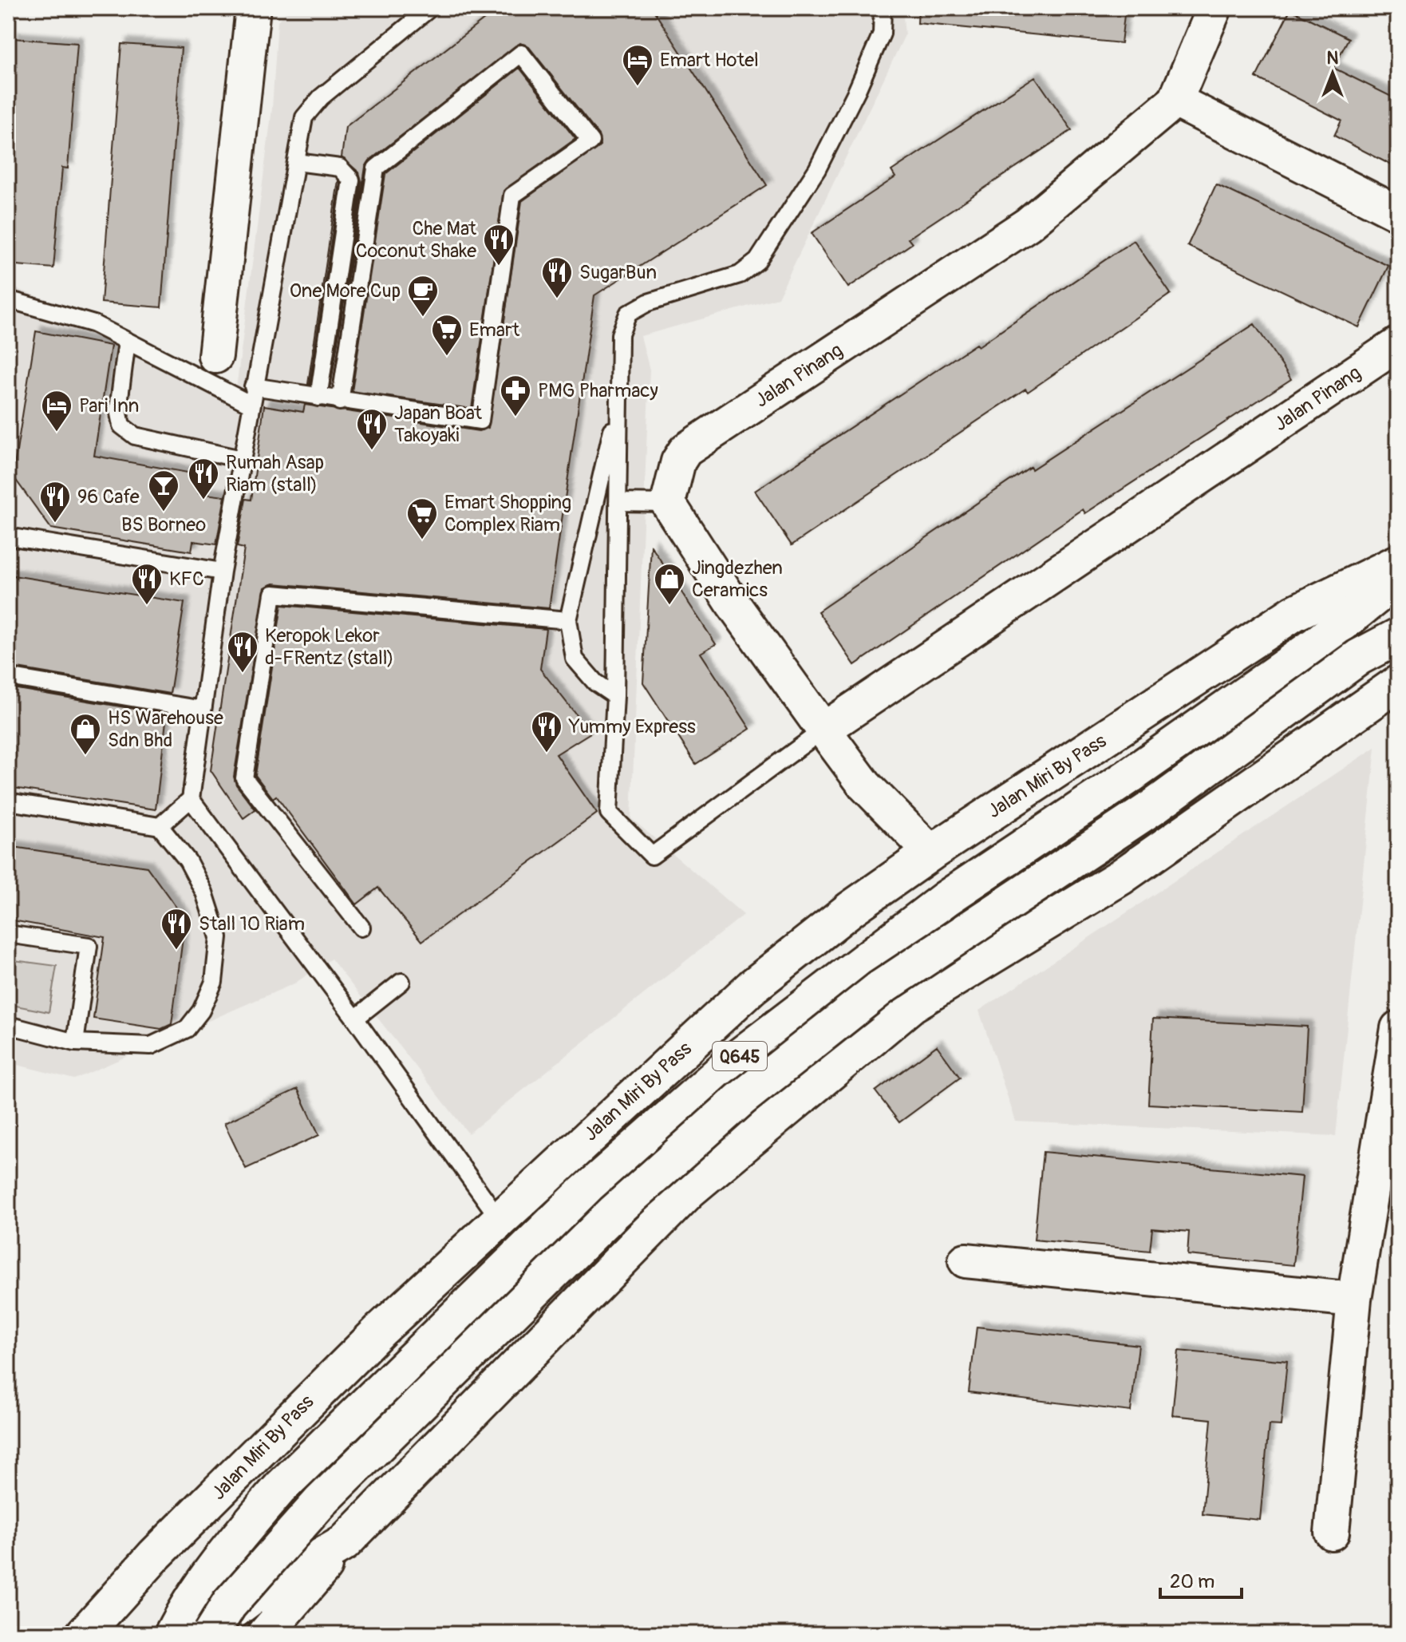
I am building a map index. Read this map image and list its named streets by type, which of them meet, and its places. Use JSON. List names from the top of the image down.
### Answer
{
  "streets": {
    "main road": ["Jalan Miri By Pass", "Q645"],
    "street": ["Jalan Pinang"]
  },
  "places": {
    "hotel": ["Emart Hotel", "Pari Inn"],
    "restaurant": [
      "Che Mat Coconut Shake",
      "SugarBun",
      "Japan Boat Takoyaki",
      "Rumah Asap Riam (stall)",
      "96 Cafe",
      "KFC",
      "Keropok Lekor d-FRentz (stall)",
      "Yummy Express",
      "Stall 10 Riam"
    ],
    "cafe": ["One More Cup"],
    "supermarket": ["Emart", "Emart Shopping Complex Riam"],
    "pharmacy": ["PMG Pharmacy"],
    "bar": ["BS Borneo"],
    "shop": ["Jingdezhen Ceramics", "HS Warehouse Sdn Bhd"]
  },
  "scale_bar": "20 m",
  "north": "top"
}
